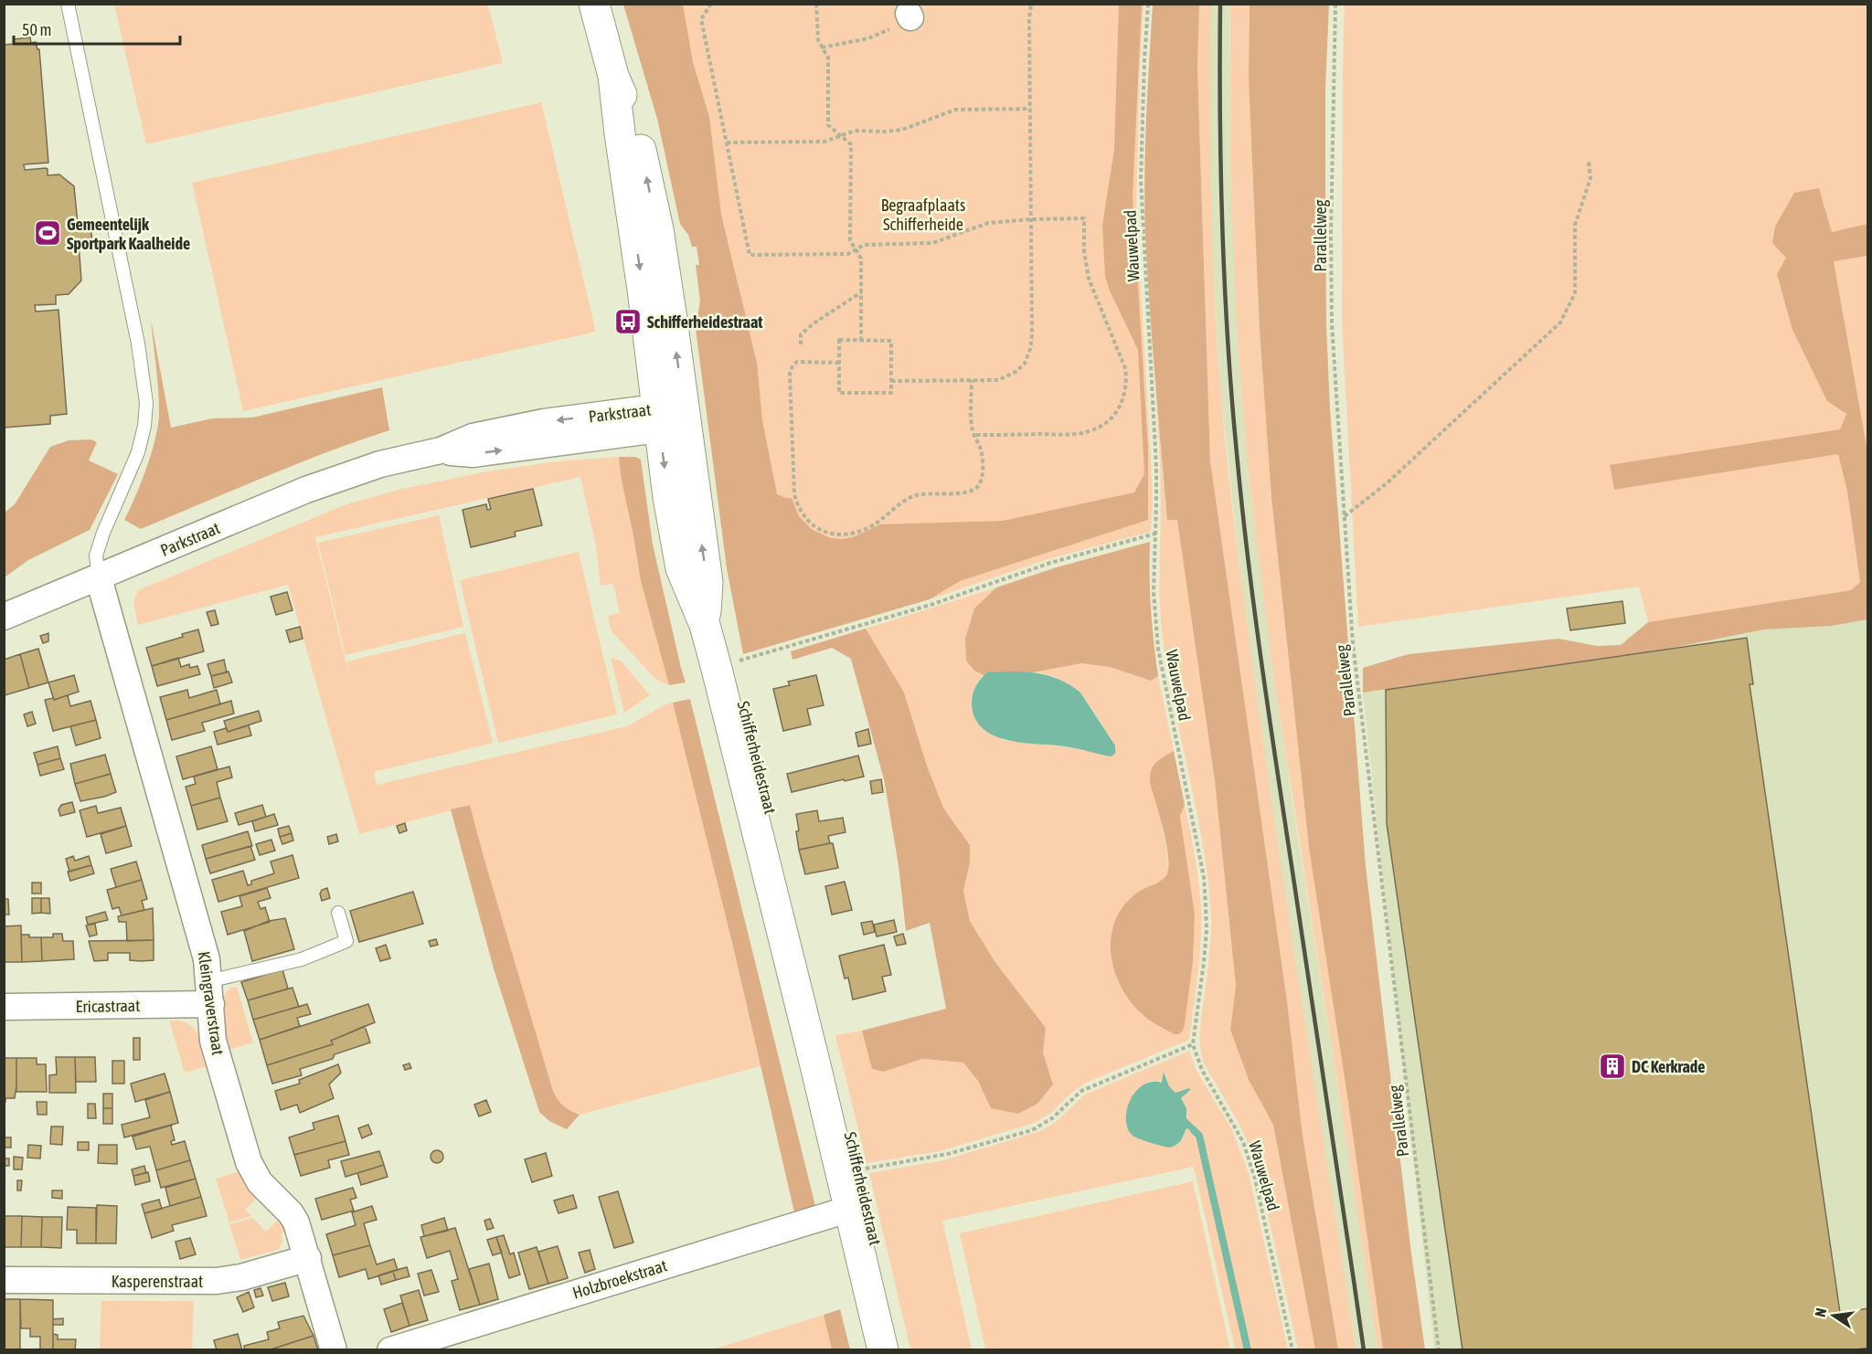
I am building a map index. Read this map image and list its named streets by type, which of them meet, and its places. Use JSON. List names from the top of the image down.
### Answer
{
  "streets": {
    "street": [
      "Parkstraat",
      "Schifferheidestraat",
      "Kleingraverstraat",
      "Ericastraat",
      "Holzbroekstraat",
      "Kasperenstraat"
    ],
    "path": ["Parallelweg", "Wauwelpad"]
  },
  "crossings": [
    ["Parkstraat", "Schifferheidestraat"],
    ["Parkstraat", "Kleingraverstraat"],
    ["Schifferheidestraat", "Holzbroekstraat"],
    ["Kleingraverstraat", "Ericastraat"],
    ["Kleingraverstraat", "Kasperenstraat"]
  ],
  "parks": ["Begraafplaats Schifferheide"],
  "places": {
    "sports": ["Gemeentelijk Sportpark Kaalheide"],
    "bus stop": ["Schifferheidestraat"],
    "building": ["DC Kerkrade"]
  },
  "scale_bar": "50 m",
  "north": "left"
}
